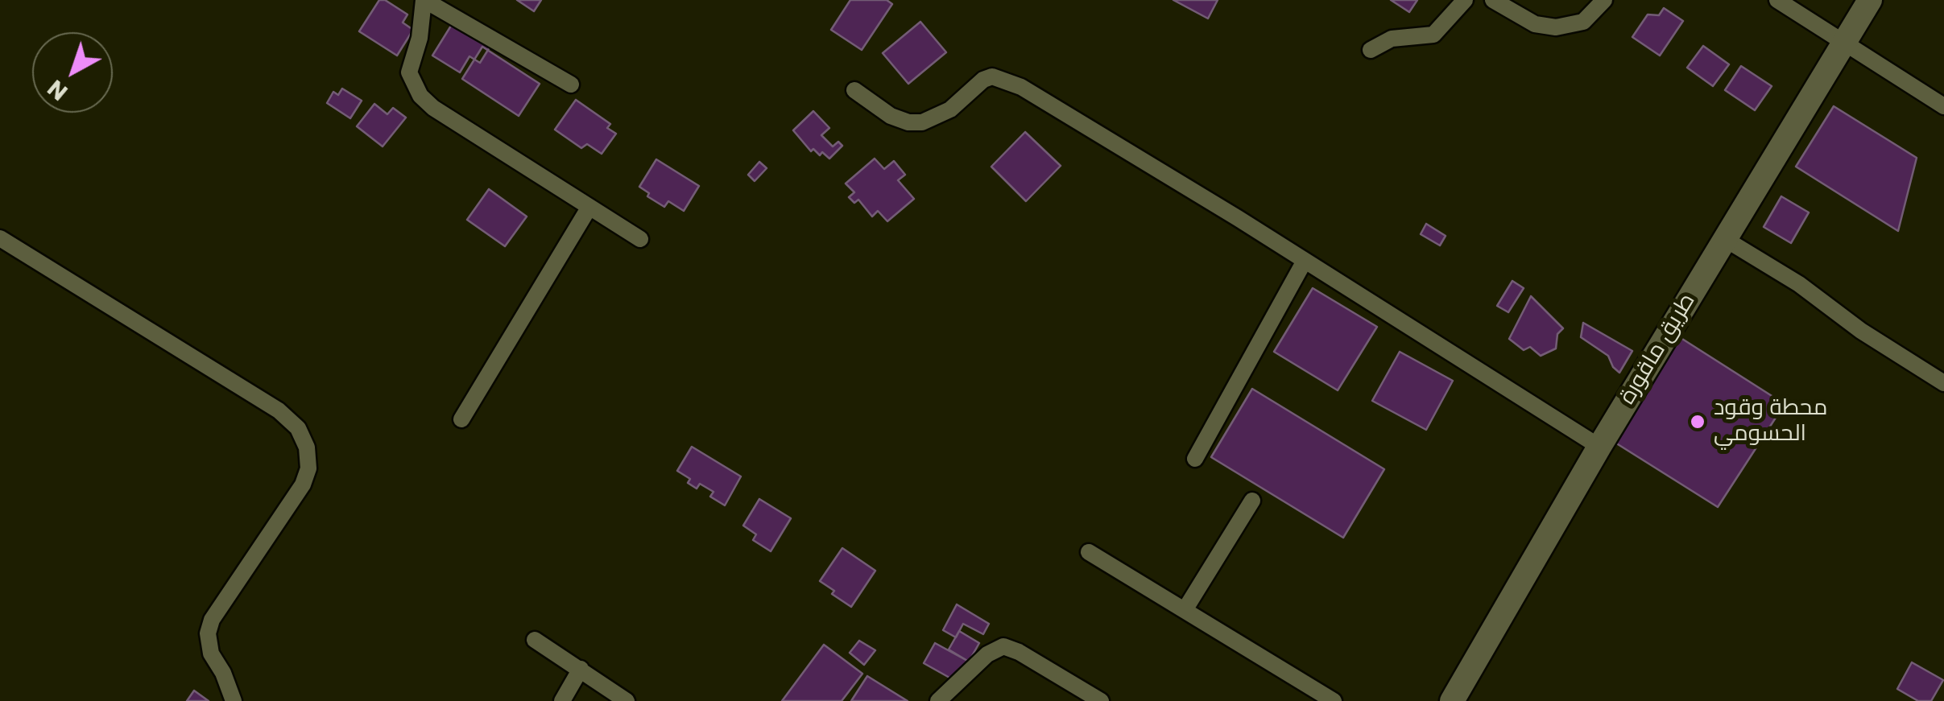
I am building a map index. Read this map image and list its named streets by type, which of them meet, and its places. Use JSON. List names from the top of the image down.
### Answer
{
  "streets": {
    "street": ["طريق ماقورة"]
  },
  "places": ["محطة وقود الحسومي"],
  "north": "bottom left"
}
